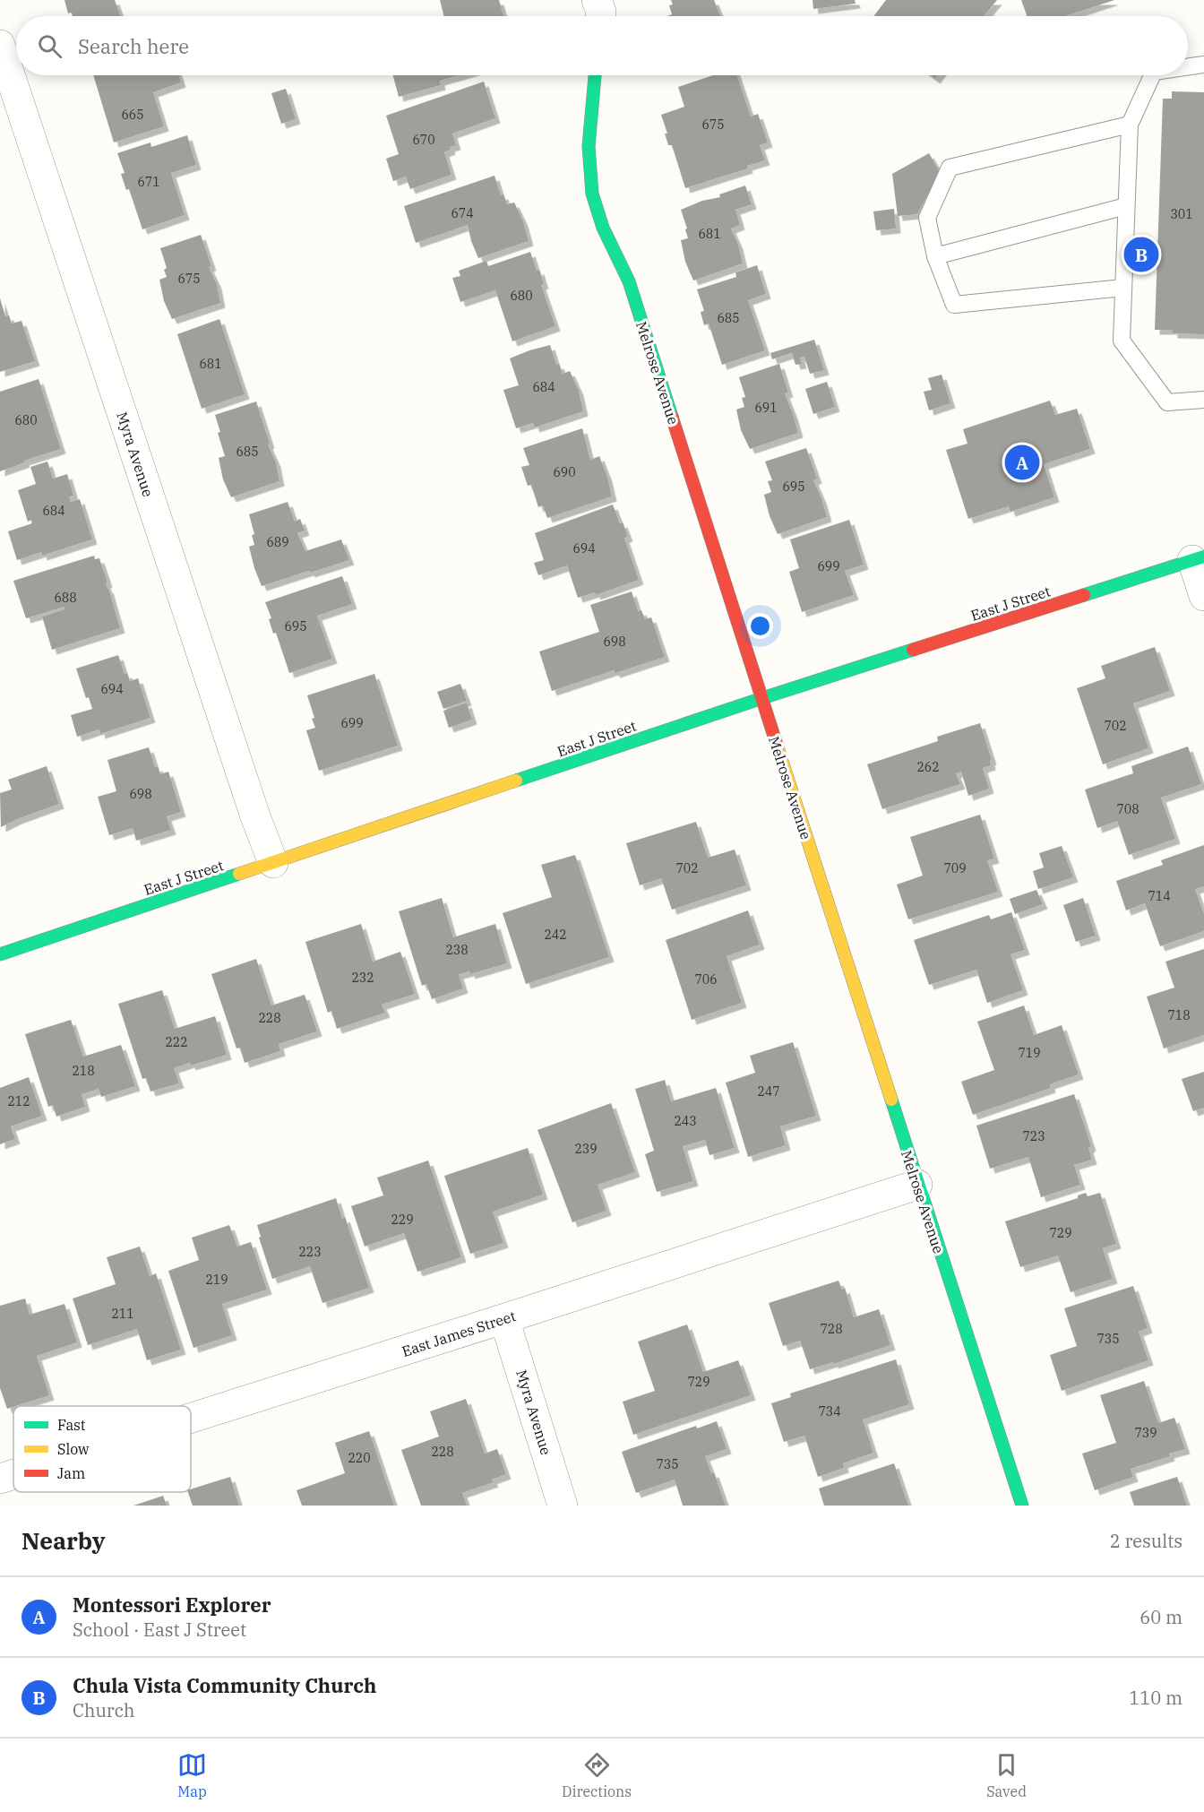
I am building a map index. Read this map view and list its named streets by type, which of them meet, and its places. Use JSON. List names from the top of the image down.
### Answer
{
  "streets": {
    "street": [
      "Melrose Avenue",
      "Myra Avenue",
      "East J Street",
      "East James Street"
    ]
  },
  "crossings": [
    ["Melrose Avenue", "East J Street"],
    ["Melrose Avenue", "East James Street"],
    ["Myra Avenue", "East J Street"],
    ["Myra Avenue", "East James Street"]
  ],
  "house_numbers": [
    "665",
    "675",
    "670",
    "671",
    "674",
    "301",
    "681",
    "675",
    "680",
    "685",
    "681",
    "684",
    "691",
    "680",
    "685",
    "690",
    "695",
    "684",
    "689",
    "694",
    "699",
    "688",
    "695",
    "698",
    "694",
    "699",
    "702",
    "262",
    "698",
    "708",
    "702",
    "709",
    "714",
    "242",
    "238",
    "232",
    "706",
    "718",
    "228",
    "222",
    "719",
    "218",
    "247",
    "212",
    "243",
    "723",
    "239",
    "229",
    "729",
    "223",
    "219",
    "211",
    "728",
    "735",
    "729",
    "734",
    "739",
    "228",
    "220",
    "735"
  ],
  "legend": ["Fast", "Slow", "Jam"],
  "page": {
    "search": "Search here",
    "pins": ["B", "A"],
    "heading": ["Nearby", "2 results"],
    "list": [
      {
        "mark": "A",
        "name": "Montessori Explorer",
        "note": "School · East J Street",
        "value": "60 m"
      },
      {
        "mark": "B",
        "name": "Chula Vista Community Church",
        "note": "Church",
        "value": "110 m"
      }
    ],
    "nav": ["Map", "Directions", "Saved"]
  }
}
